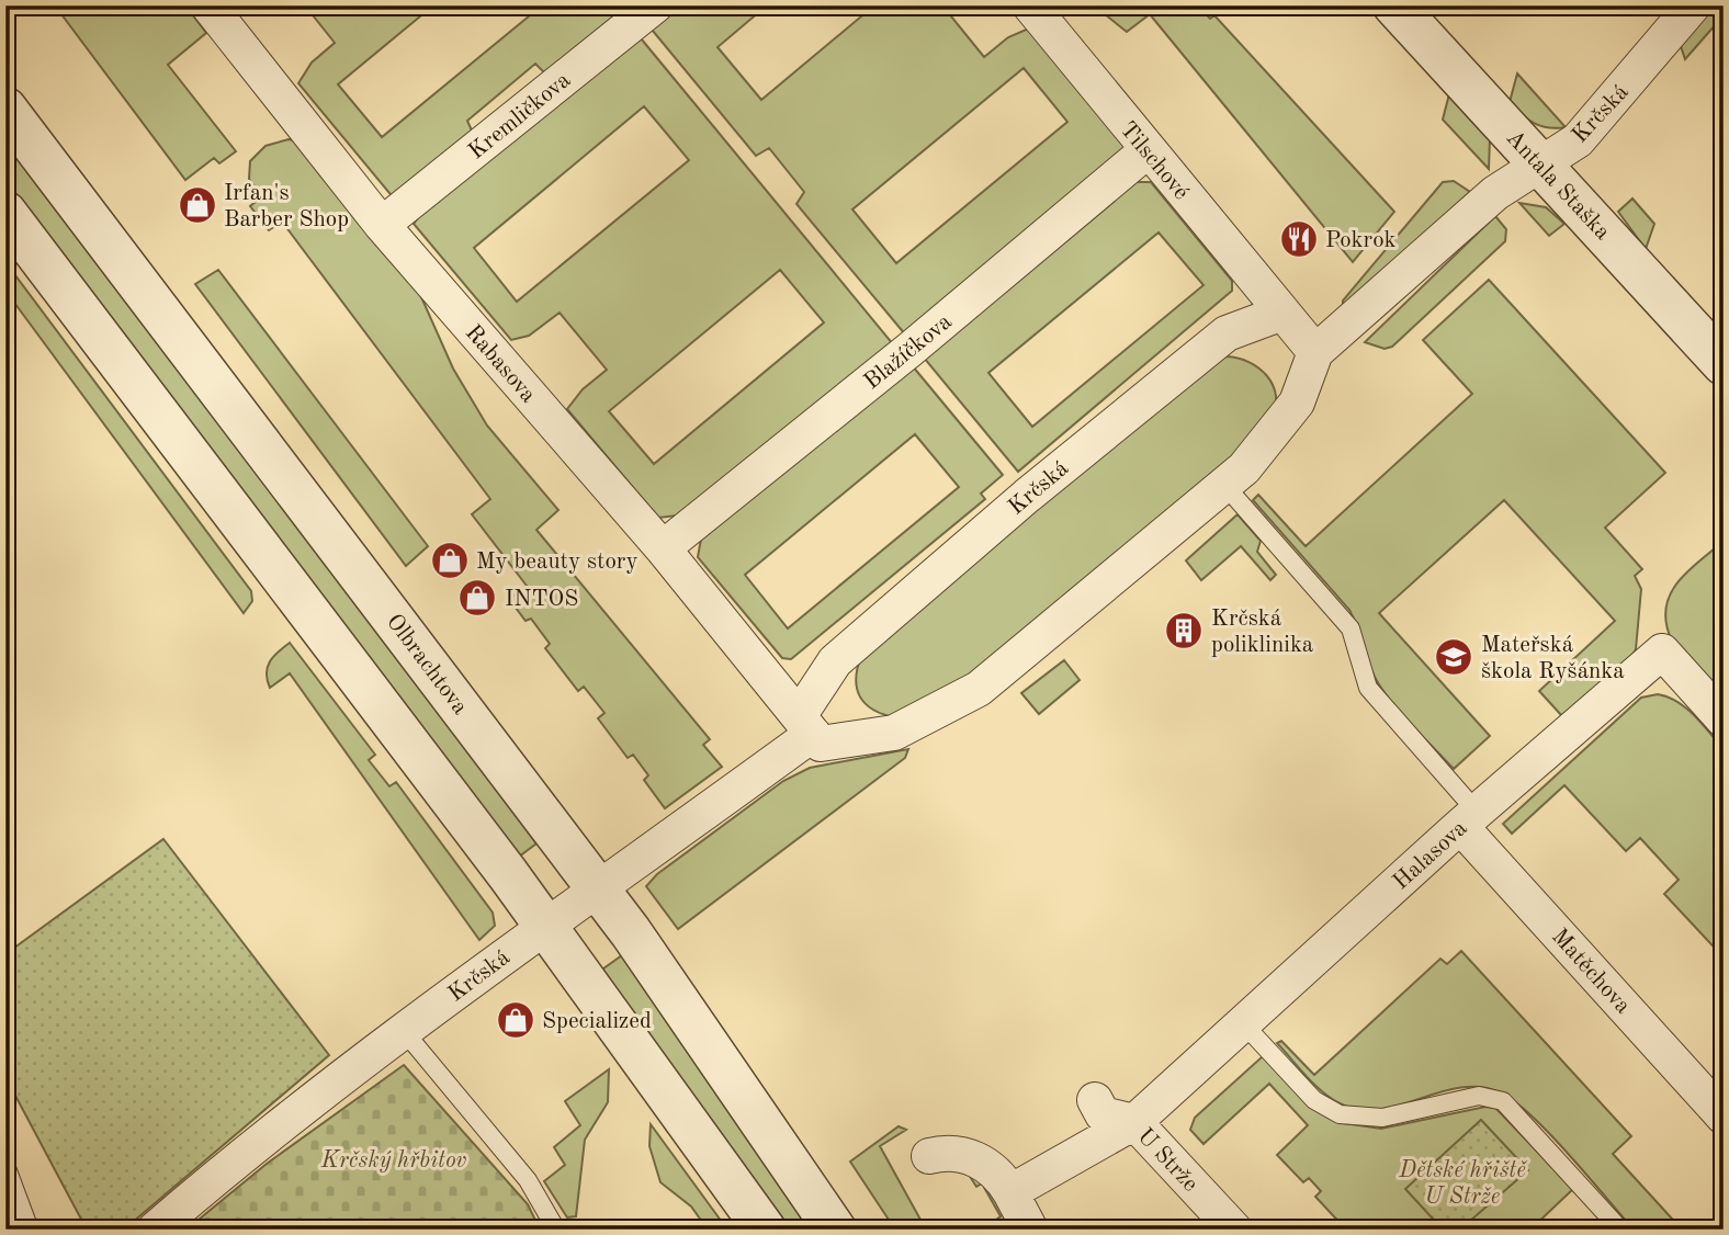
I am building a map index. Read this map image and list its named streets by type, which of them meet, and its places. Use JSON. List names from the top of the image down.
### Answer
{
  "streets": {
    "street": [
      "Krčská",
      "Kremličkova",
      "Tilschové",
      "Antala Staška",
      "Blažíčkova",
      "Rabasova",
      "Olbrachtova",
      "Halasova",
      "Matěchova",
      "U Strže"
    ]
  },
  "crossings": [
    ["Krčská", "Tilschové"],
    ["Krčská", "Antala Staška"],
    ["Krčská", "Rabasova"],
    ["Krčská", "Olbrachtova"],
    ["Kremličkova", "Rabasova"],
    ["Tilschové", "Blažíčkova"],
    ["Blažíčkova", "Rabasova"],
    ["Halasova", "Matěchova"],
    ["Halasova", "U Strže"]
  ],
  "parks": ["Krčský hřbitov", "Dětské hřiště U Strže"],
  "places": {
    "shop": [
      "Irfan's Barber Shop",
      "My beauty story",
      "INTOS",
      "Specialized"
    ],
    "restaurant": ["Pokrok"],
    "building": ["Krčská poliklinika"],
    "school or university": ["Mateřská škola Ryšánka"]
  }
}
